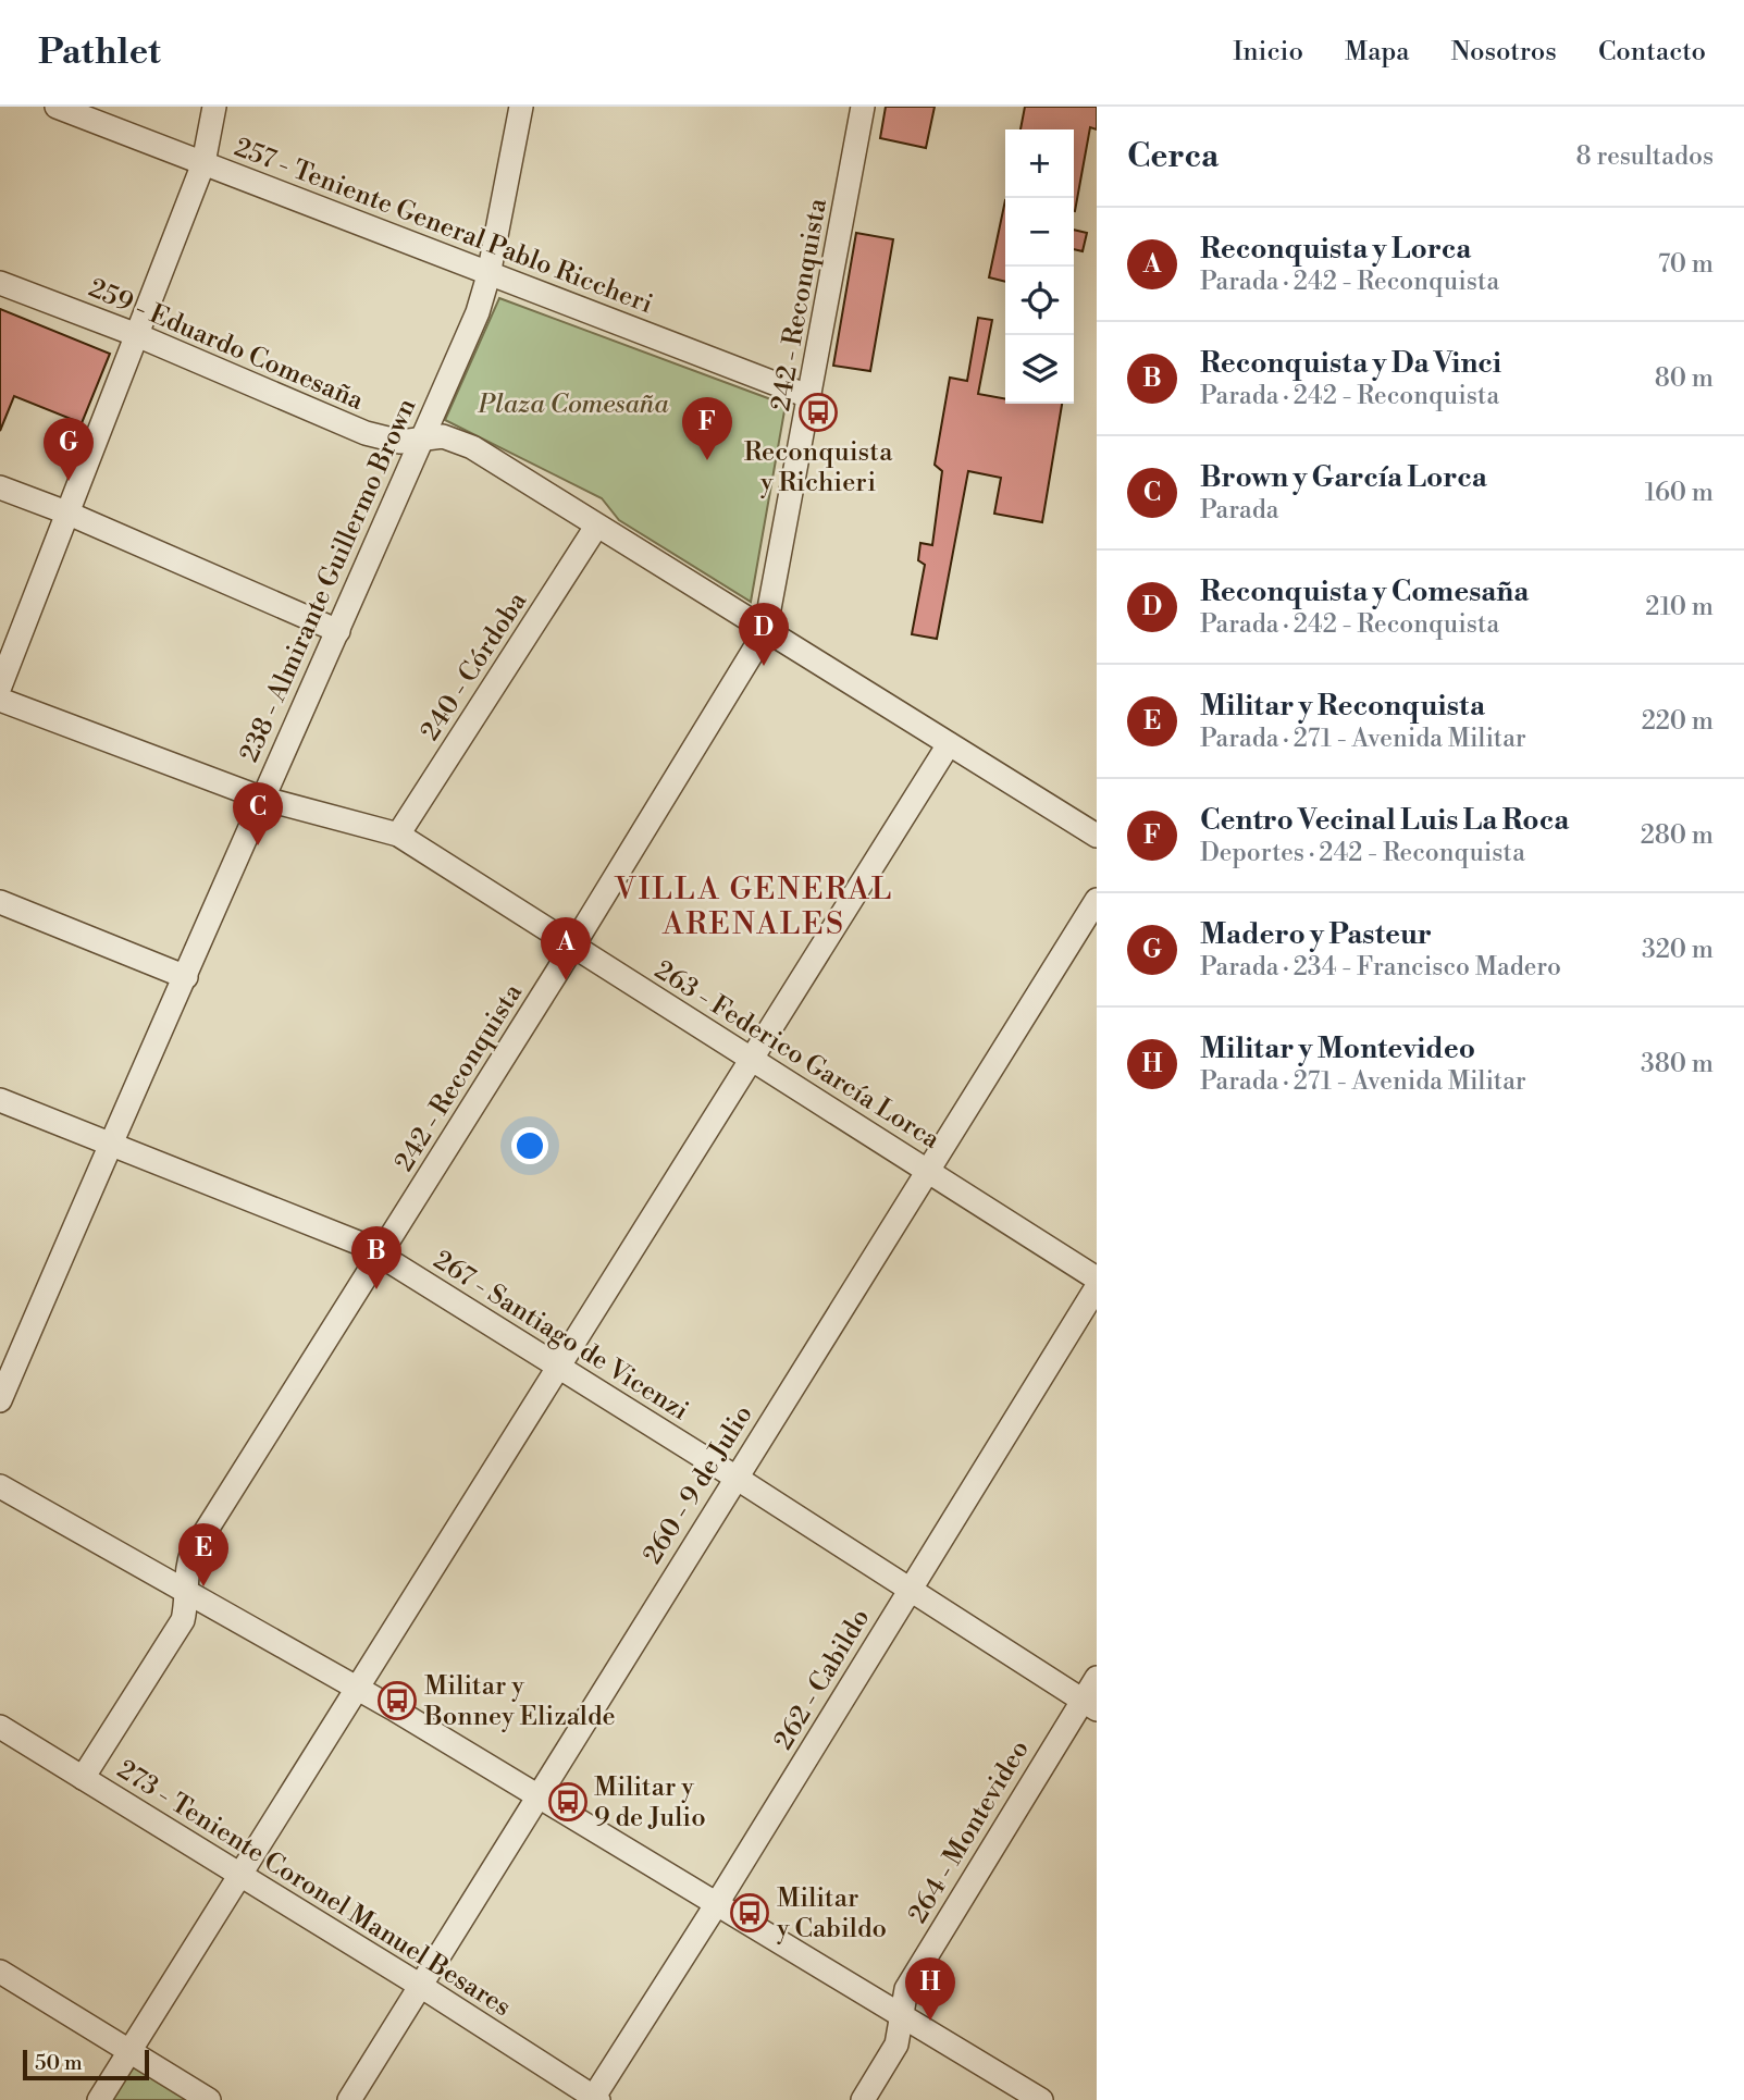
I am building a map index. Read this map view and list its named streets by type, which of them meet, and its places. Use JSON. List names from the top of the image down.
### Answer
{
  "streets": {
    "street": [
      "257 - Teniente General Pablo Riccheri",
      "242 - Reconquista",
      "259 - Eduardo Comesaña",
      "238 - Almirante Guillermo Brown",
      "240 - Córdoba",
      "263 - Federico García Lorca",
      "267 - Santiago de Vicenzi",
      "260 - 9 de Julio",
      "262 - Cabildo",
      "264 - Montevideo",
      "273 - Teniente Coronel Manuel Besares"
    ]
  },
  "crossings": [
    ["257 - Teniente General Pablo Riccheri", "242 - Reconquista"],
    ["257 - Teniente General Pablo Riccheri", "238 - Almirante Guillermo Brown"],
    ["242 - Reconquista", "259 - Eduardo Comesaña"],
    ["242 - Reconquista", "263 - Federico García Lorca"],
    ["242 - Reconquista", "267 - Santiago de Vicenzi"],
    ["242 - Reconquista", "273 - Teniente Coronel Manuel Besares"],
    ["259 - Eduardo Comesaña", "238 - Almirante Guillermo Brown"],
    ["259 - Eduardo Comesaña", "240 - Córdoba"],
    ["238 - Almirante Guillermo Brown", "263 - Federico García Lorca"],
    ["238 - Almirante Guillermo Brown", "267 - Santiago de Vicenzi"],
    ["240 - Córdoba", "263 - Federico García Lorca"],
    ["263 - Federico García Lorca", "260 - 9 de Julio"],
    ["267 - Santiago de Vicenzi", "260 - 9 de Julio"],
    ["267 - Santiago de Vicenzi", "262 - Cabildo"],
    ["267 - Santiago de Vicenzi", "264 - Montevideo"],
    ["260 - 9 de Julio", "273 - Teniente Coronel Manuel Besares"],
    ["262 - Cabildo", "273 - Teniente Coronel Manuel Besares"]
  ],
  "districts": ["VILLA GENERAL ARENALES"],
  "parks": ["Plaza Comesaña"],
  "places": {
    "bus stop": [
      "Reconquista y Richieri",
      "Militar y Bonney Elizalde",
      "Militar y 9 de Julio",
      "Militar y Cabildo"
    ]
  },
  "scale_bar": "50 m",
  "page": {
    "header": "Pathlet",
    "nav": [
      "Inicio",
      "Mapa",
      "Nosotros",
      "Contacto"
    ],
    "heading": ["Cerca", "8 resultados"],
    "map_buttons": ["+", "−"],
    "list": [
      {
        "mark": "A",
        "name": "Reconquista y Lorca",
        "note": "Parada · 242 - Reconquista",
        "value": "70 m"
      },
      {
        "mark": "B",
        "name": "Reconquista y Da Vinci",
        "note": "Parada · 242 - Reconquista",
        "value": "80 m"
      },
      {
        "mark": "C",
        "name": "Brown y García Lorca",
        "note": "Parada",
        "value": "160 m"
      },
      {
        "mark": "D",
        "name": "Reconquista y Comesaña",
        "note": "Parada · 242 - Reconquista",
        "value": "210 m"
      },
      {
        "mark": "E",
        "name": "Militar y Reconquista",
        "note": "Parada · 271 - Avenida Militar",
        "value": "220 m"
      },
      {
        "mark": "F",
        "name": "Centro Vecinal Luis La Roca",
        "note": "Deportes · 242 - Reconquista",
        "value": "280 m"
      },
      {
        "mark": "G",
        "name": "Madero y Pasteur",
        "note": "Parada · 234 - Francisco Madero",
        "value": "320 m"
      },
      {
        "mark": "H",
        "name": "Militar y Montevideo",
        "note": "Parada · 271 - Avenida Militar",
        "value": "380 m"
      }
    ],
    "pins": [
      "F",
      "G",
      "D",
      "C",
      "A",
      "B",
      "E",
      "H"
    ],
    "scale": "50 m"
  }
}
